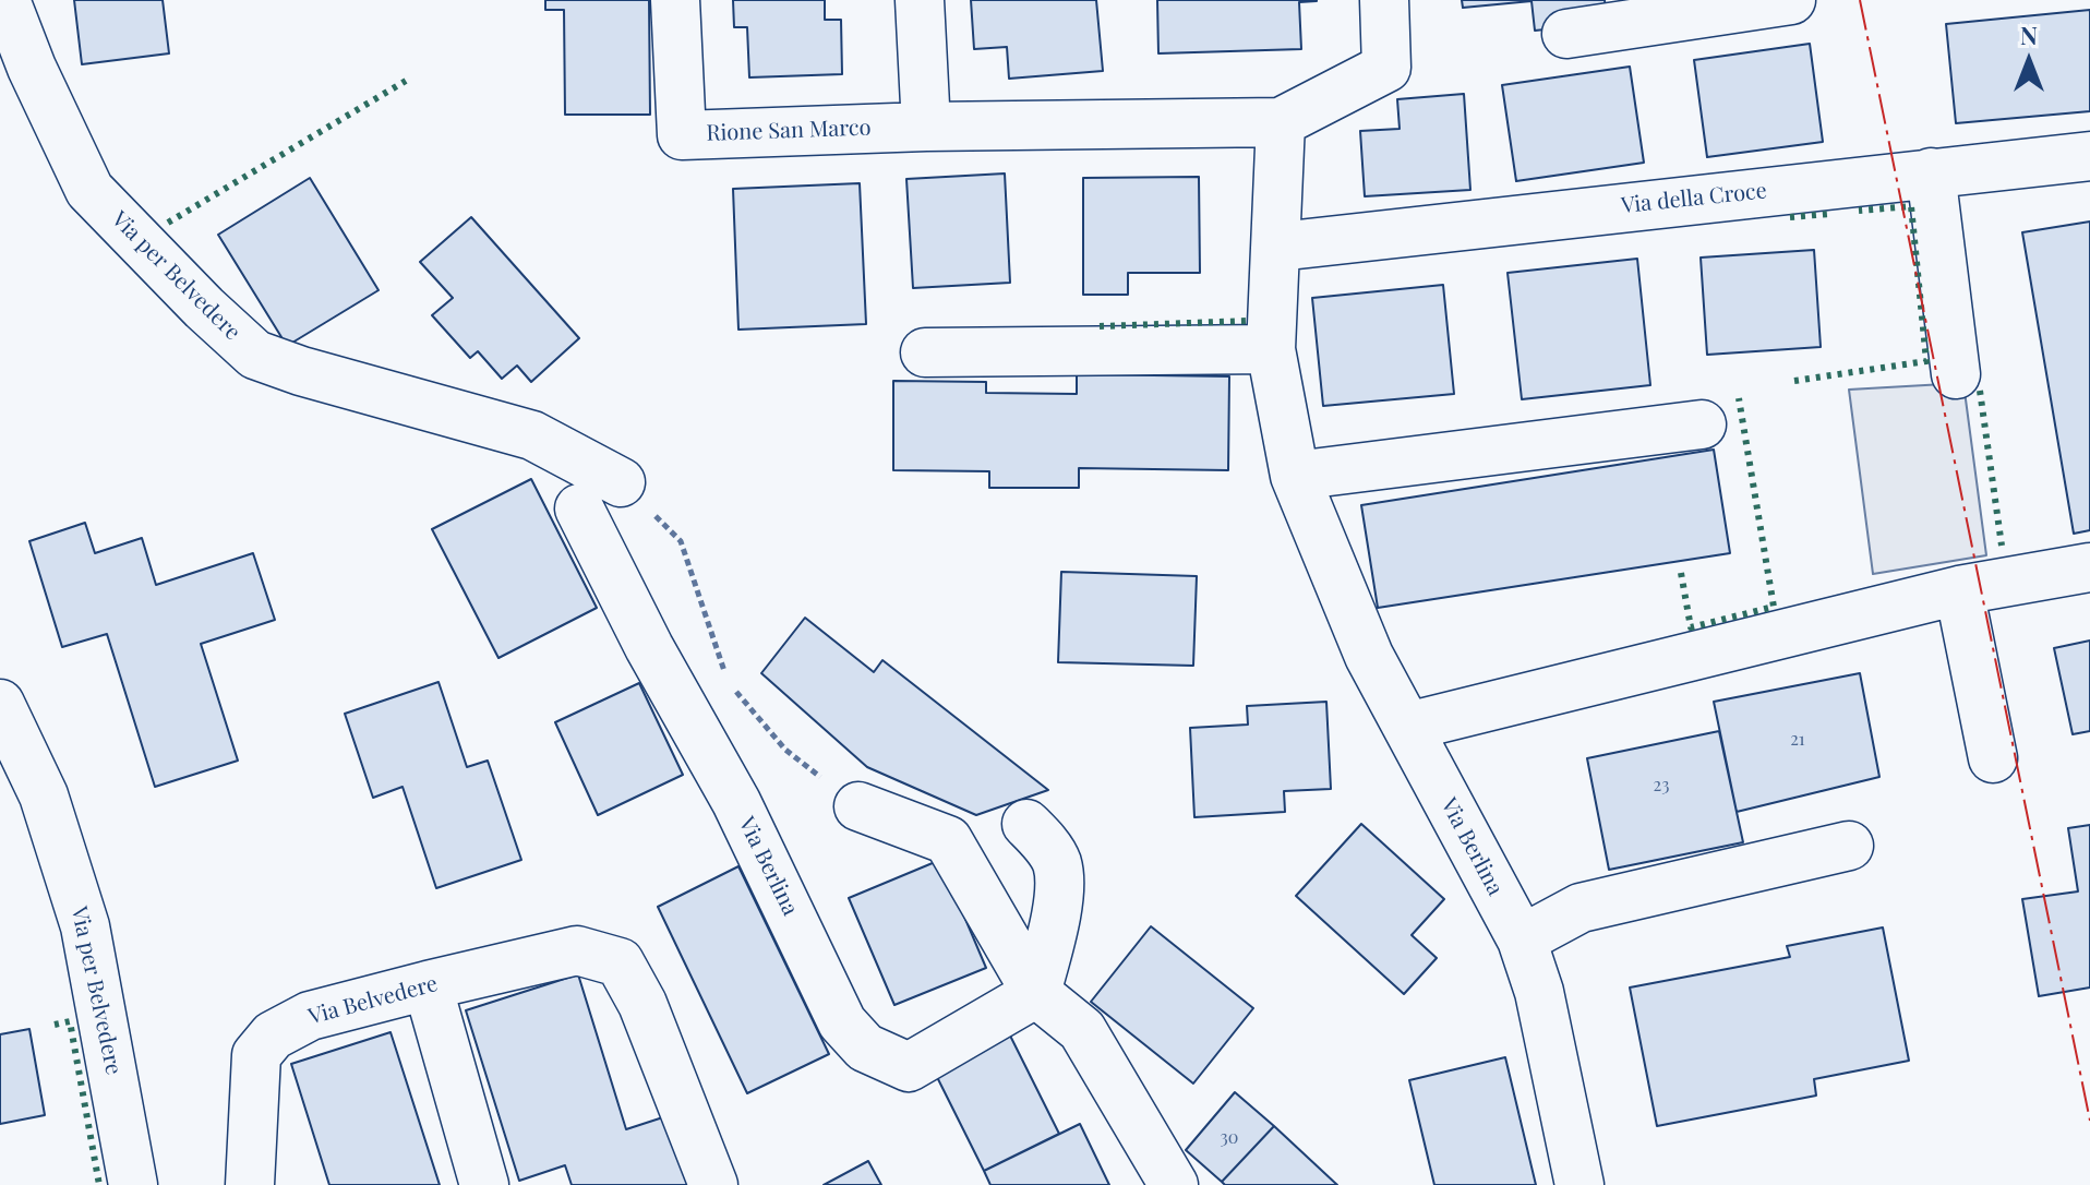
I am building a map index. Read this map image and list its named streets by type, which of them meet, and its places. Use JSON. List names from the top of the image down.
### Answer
{
  "streets": {
    "street": [
      "Rione San Marco",
      "Via della Croce",
      "Via per Belvedere",
      "Via Berlina",
      "Via Belvedere"
    ]
  },
  "house_numbers": ["21", "23", "30"],
  "north": "top"
}
